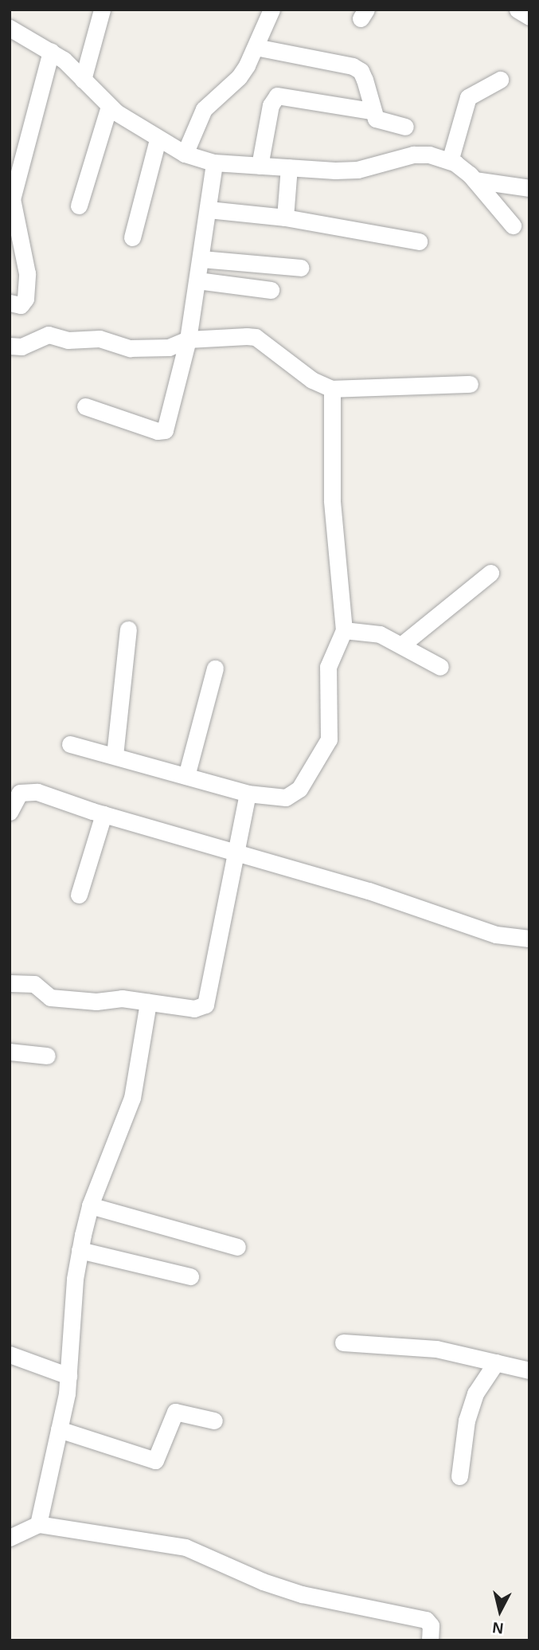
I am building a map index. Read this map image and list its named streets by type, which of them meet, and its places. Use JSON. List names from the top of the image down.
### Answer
{
  "north": "bottom"
}
